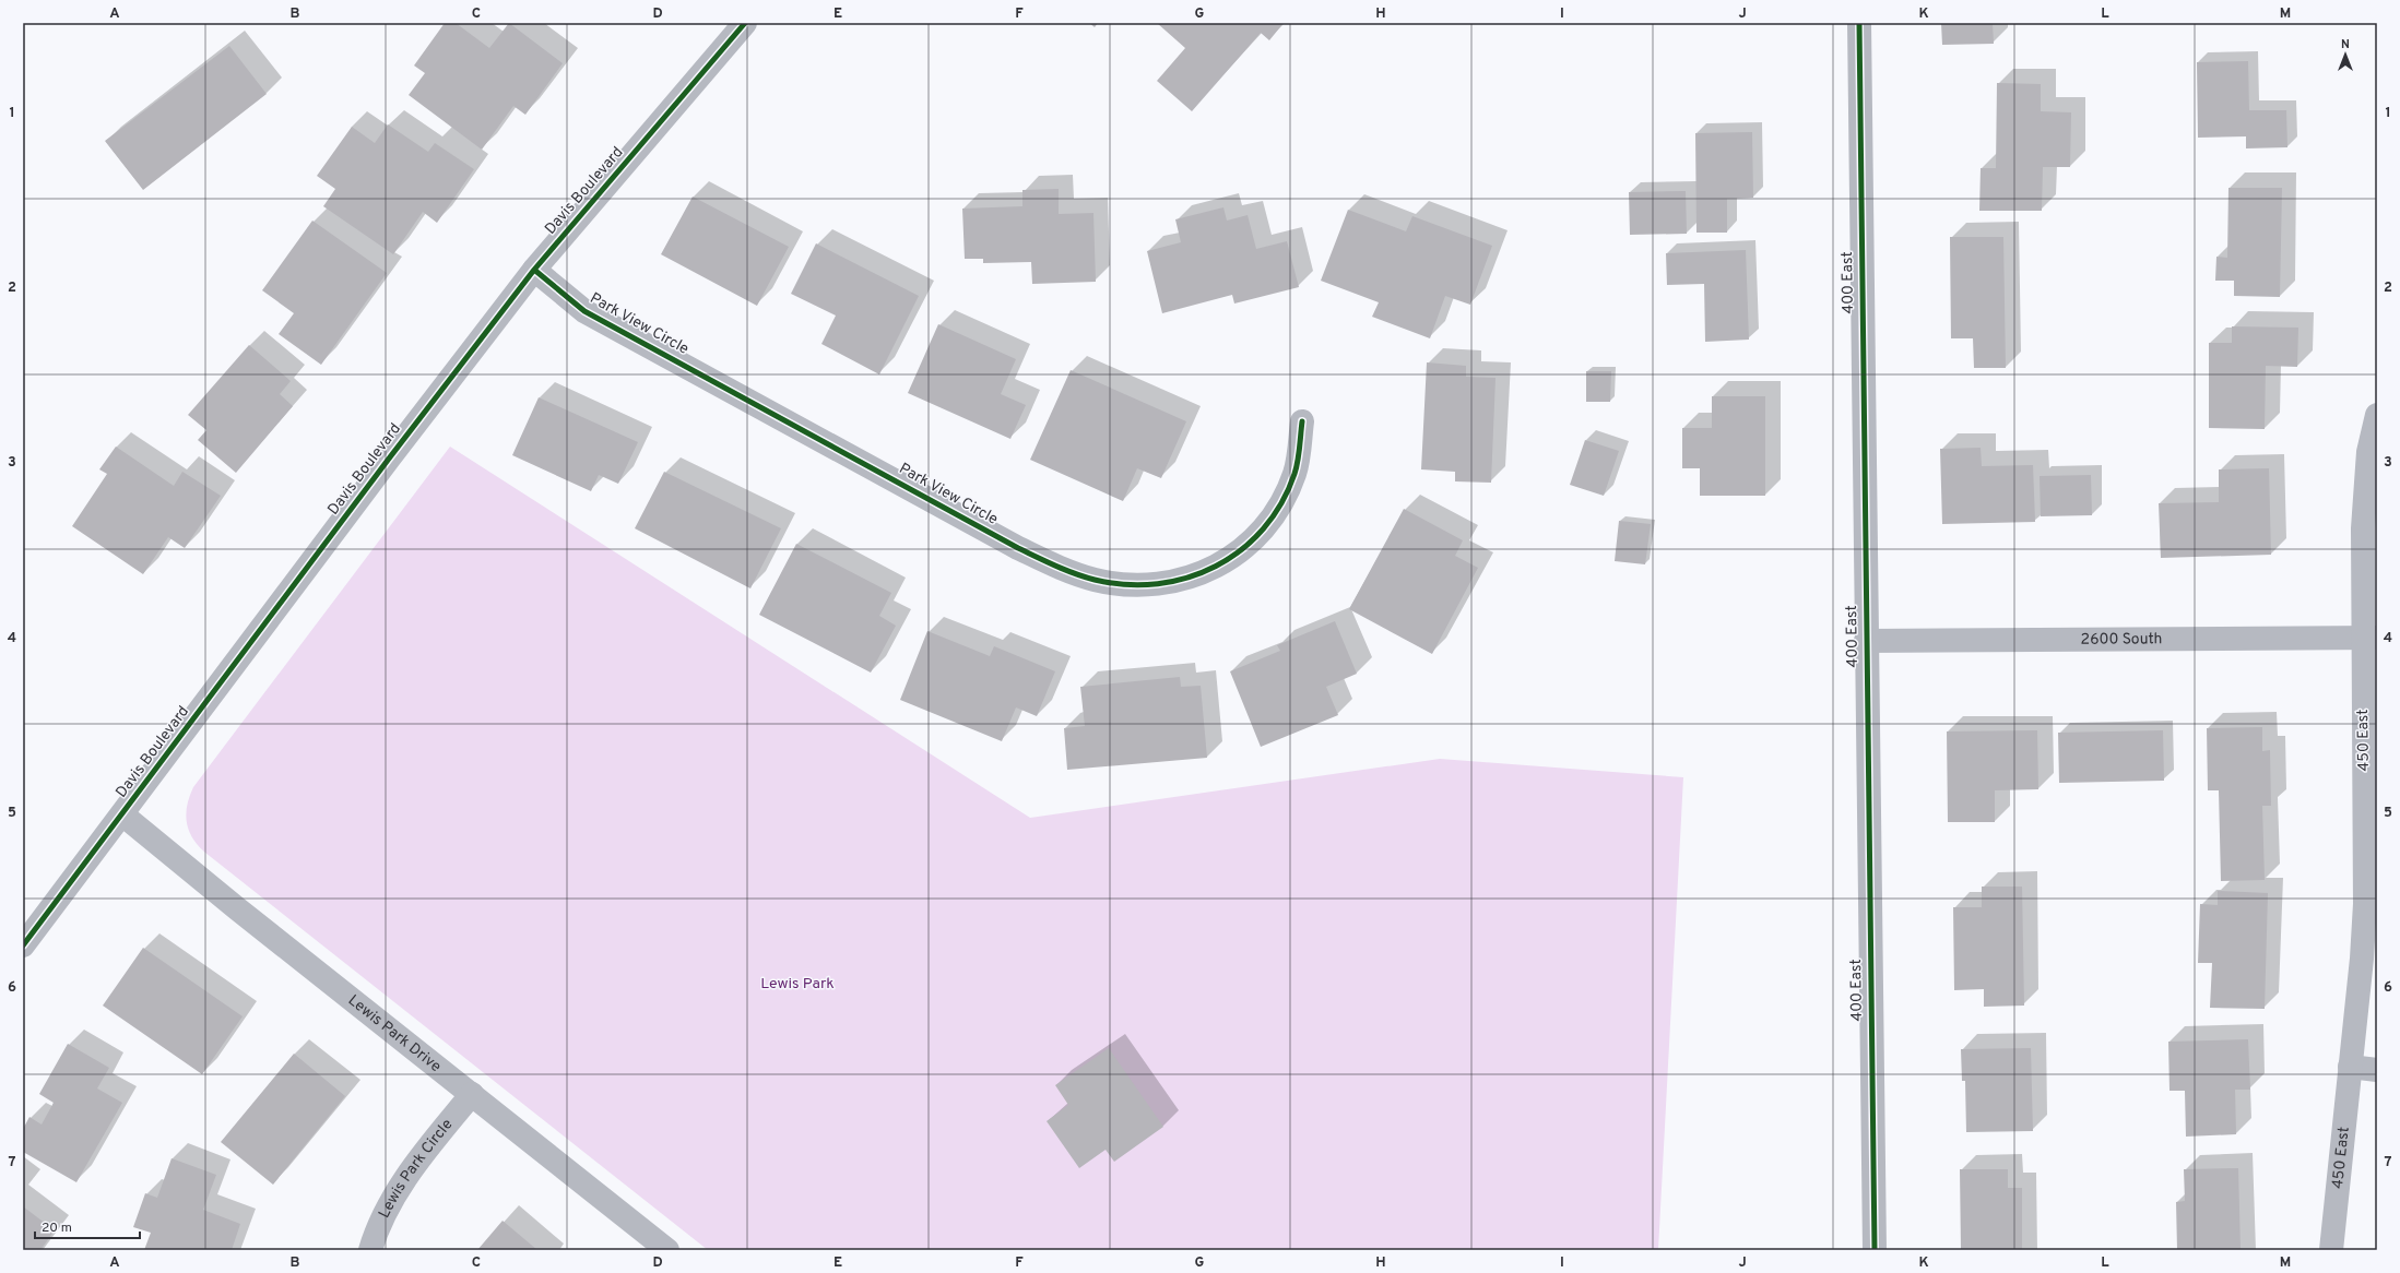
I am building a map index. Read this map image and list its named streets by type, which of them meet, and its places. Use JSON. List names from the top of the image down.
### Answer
{
  "streets": {
    "street": [
      "Davis Boulevard",
      "400 East",
      "Park View Circle",
      "2600 South",
      "450 East",
      "Lewis Park Drive",
      "Lewis Park Circle"
    ]
  },
  "crossings": [
    ["Davis Boulevard", "Park View Circle"],
    ["Davis Boulevard", "Lewis Park Drive"],
    ["400 East", "2600 South"],
    ["2600 South", "450 East"],
    ["Lewis Park Drive", "Lewis Park Circle"]
  ],
  "parks": ["Lewis Park"],
  "scale_bar": "20 m",
  "north": "top",
  "grid": {
    "columns": [
      "A",
      "B",
      "C",
      "D",
      "E",
      "F",
      "G",
      "H",
      "I",
      "J",
      "K",
      "L",
      "M"
    ],
    "rows": [
      "1",
      "2",
      "3",
      "4",
      "5",
      "6",
      "7"
    ]
  }
}
